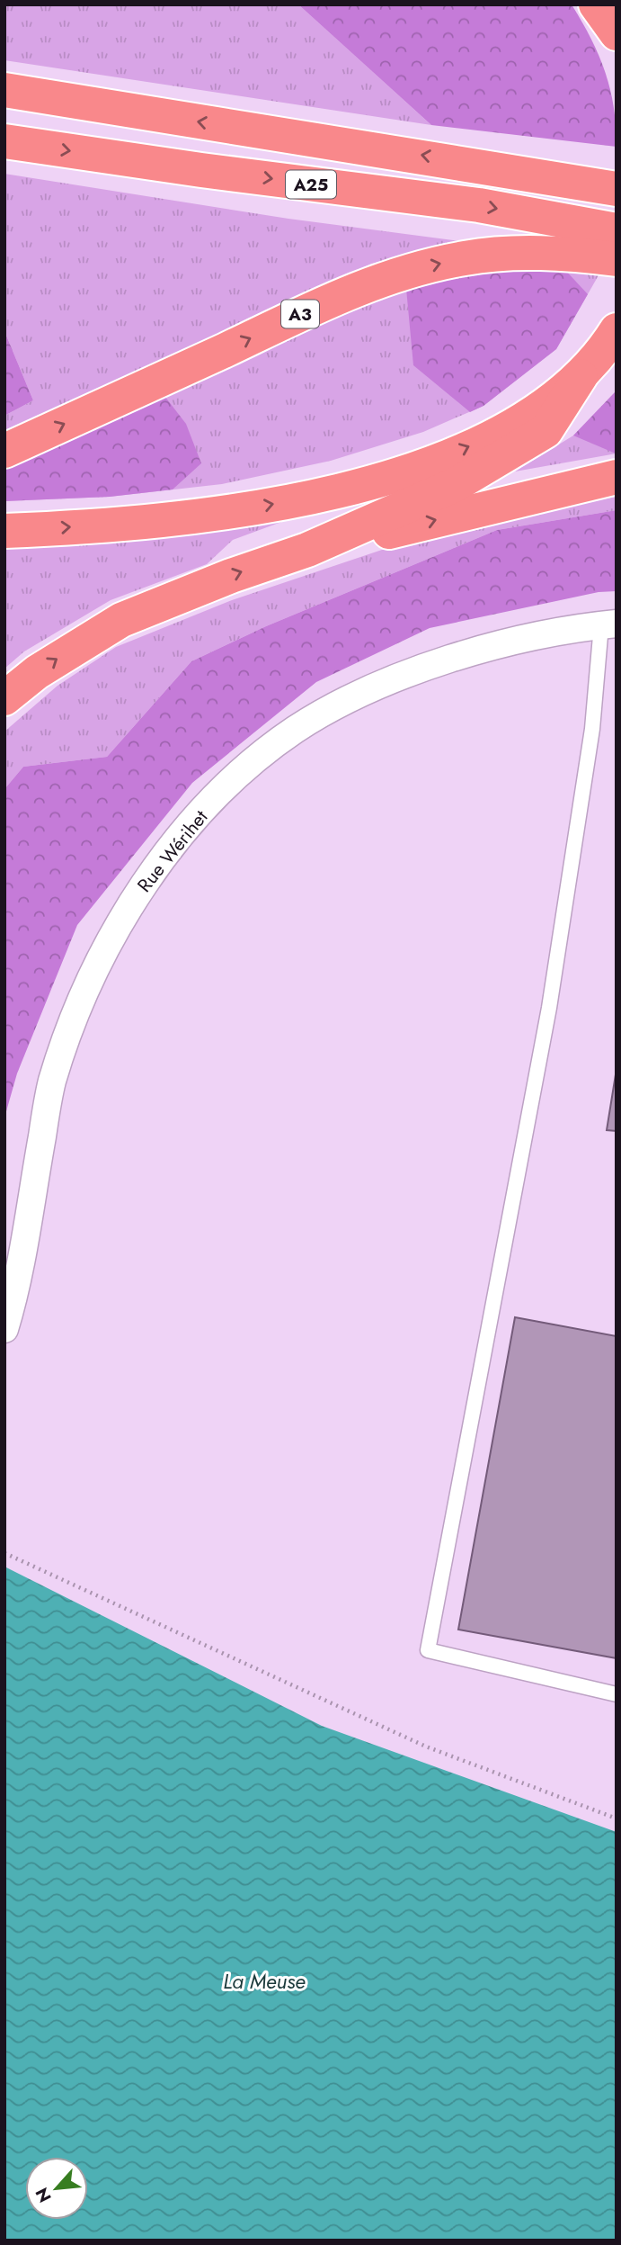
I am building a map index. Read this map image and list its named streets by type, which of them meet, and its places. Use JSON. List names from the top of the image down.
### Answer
{
  "streets": {
    "highway": ["A25", "A3"],
    "street": ["Rue Wérihet"]
  },
  "water": ["La Meuse"],
  "north": "bottom left"
}
